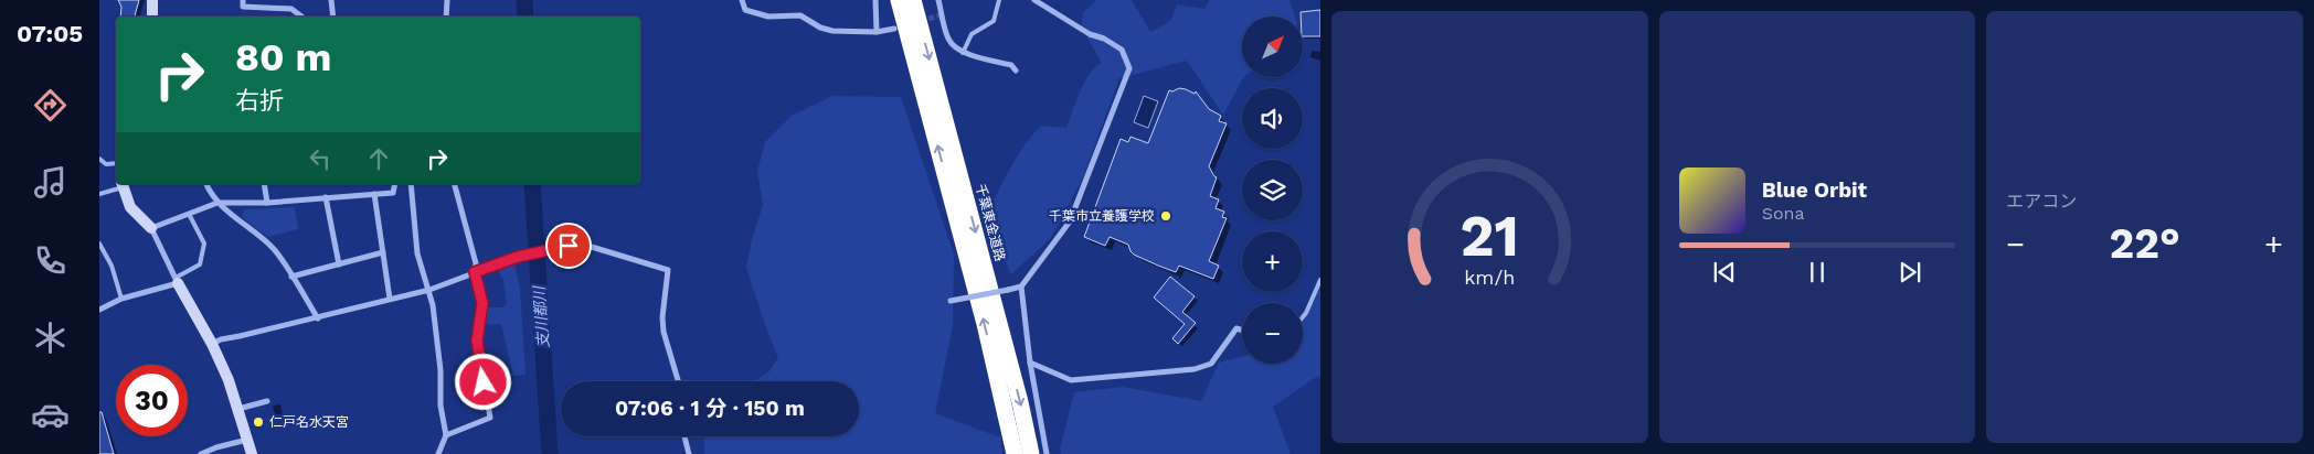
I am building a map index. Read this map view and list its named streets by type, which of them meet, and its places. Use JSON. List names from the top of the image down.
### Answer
{
  "streets": {
    "highway": ["千葉東金道路"]
  },
  "water": ["支川都川"],
  "places": ["千葉市立養護学校", "仁戸名水天宮"],
  "north": "top right",
  "page": {
    "tabs": "07:05",
    "tile": "エアコン",
    "map_buttons": ["+", "−"],
    "turn": ["80 m", "右折"],
    "song": ["Blue Orbit", "Sona"],
    "heat": ["−", "22°", "+"],
    "limit": "30",
    "trip": "07:06 · 1 分 · 150 m",
    "gauge": ["21", "km/h"]
  }
}
